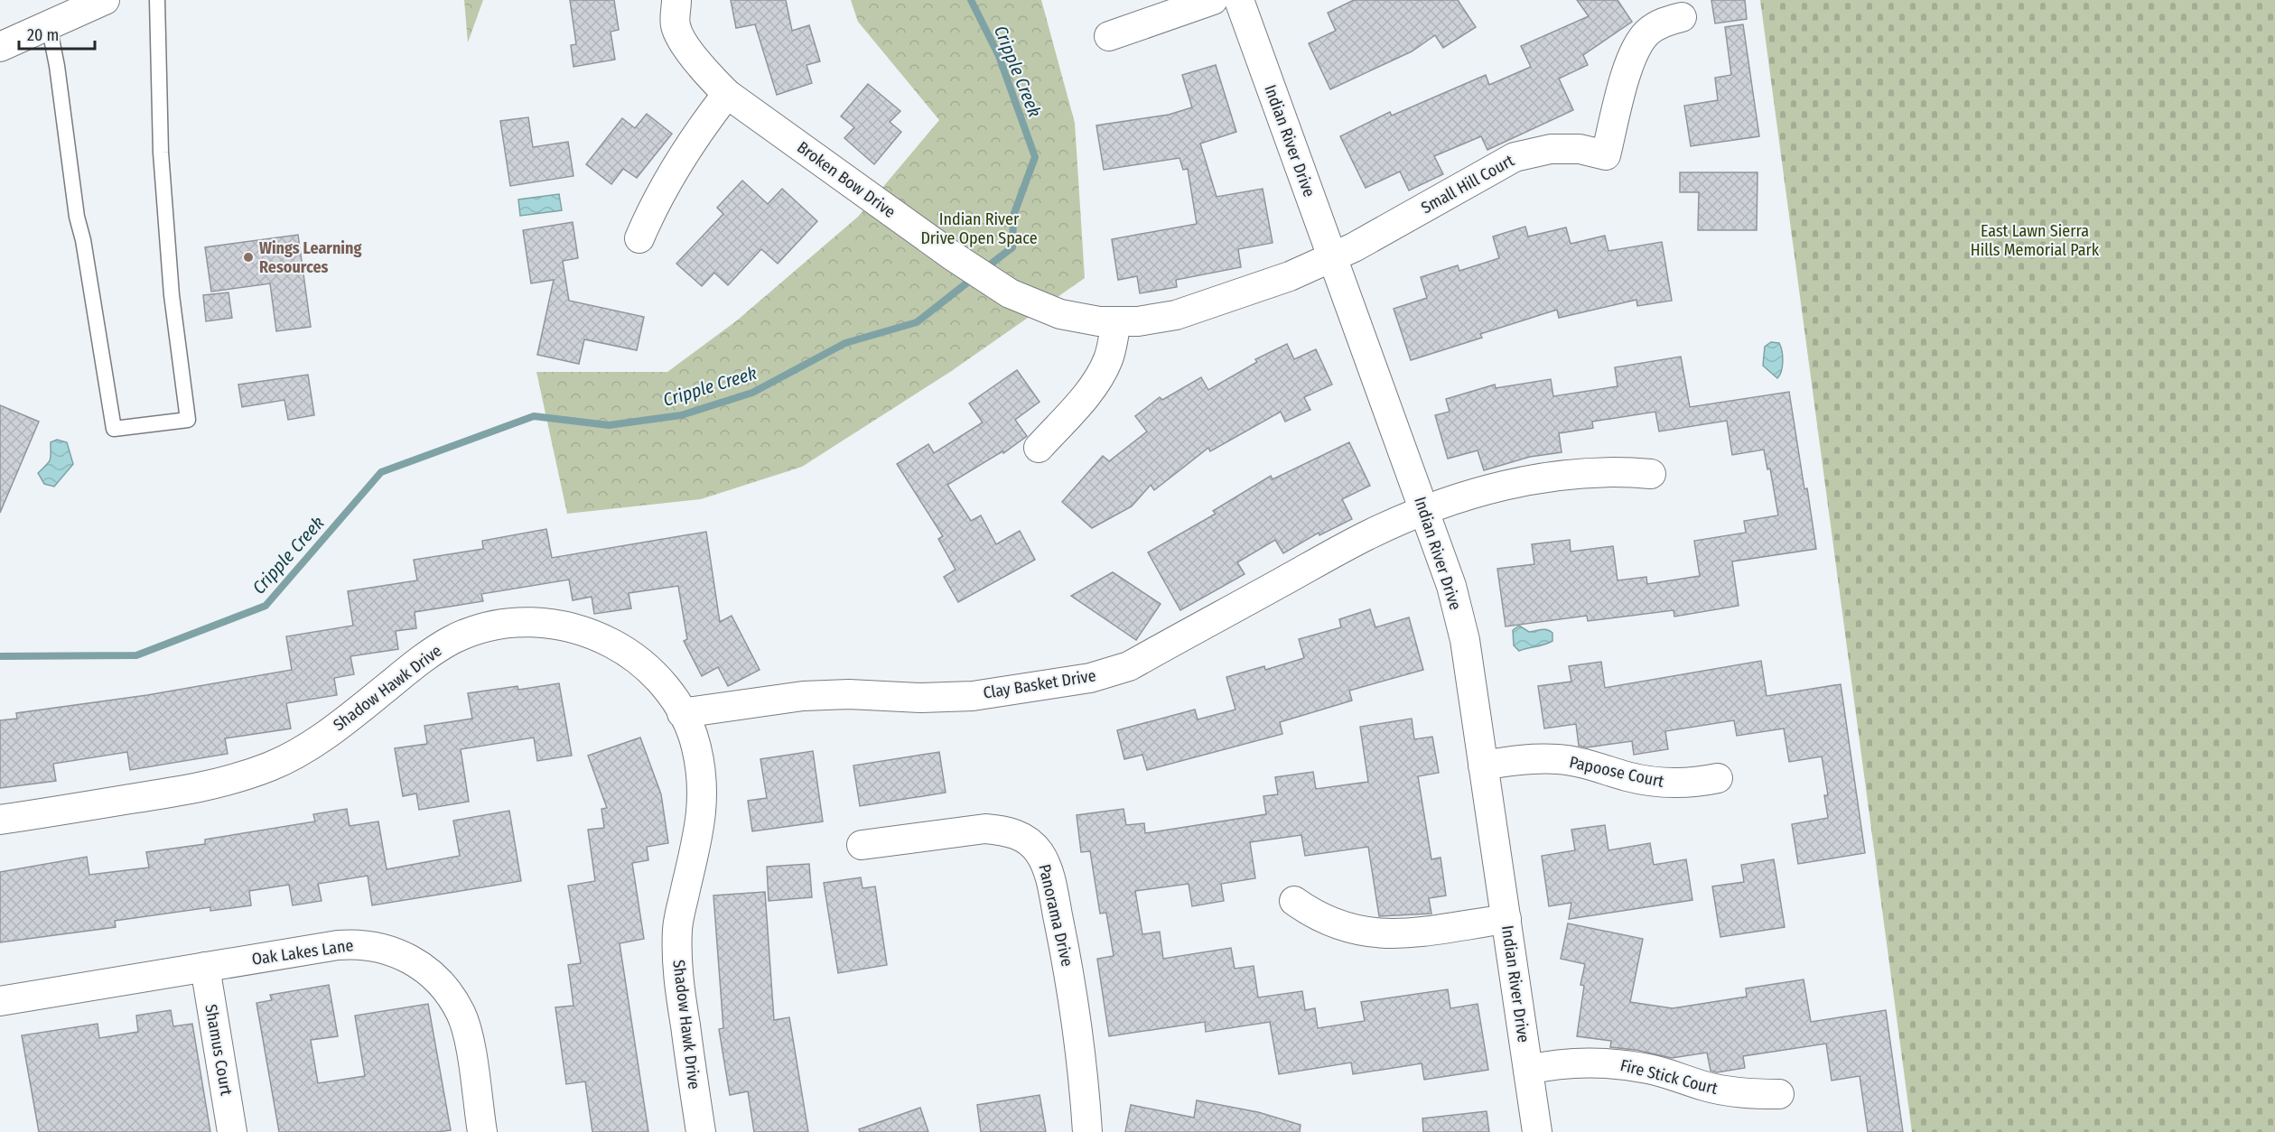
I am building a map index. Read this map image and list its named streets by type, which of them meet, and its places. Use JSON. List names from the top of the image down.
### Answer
{
  "streets": {
    "street": [
      "Indian River Drive",
      "Broken Bow Drive",
      "Small Hill Court",
      "Clay Basket Drive",
      "Shadow Hawk Drive",
      "Papoose Court",
      "Panorama Drive",
      "Oak Lakes Lane",
      "Shamus Court",
      "Fire Stick Court"
    ]
  },
  "crossings": [
    ["Indian River Drive", "Broken Bow Drive"],
    ["Indian River Drive", "Small Hill Court"],
    ["Indian River Drive", "Clay Basket Drive"],
    ["Indian River Drive", "Papoose Court"],
    ["Indian River Drive", "Fire Stick Court"],
    ["Broken Bow Drive", "Small Hill Court"],
    ["Clay Basket Drive", "Shadow Hawk Drive"],
    ["Oak Lakes Lane", "Shamus Court"]
  ],
  "water": ["Cripple Creek"],
  "parks": ["Indian River Drive Open Space", "East Lawn Sierra Hills Memorial Park"],
  "places": ["Wings Learning Resources"],
  "scale_bar": "20 m"
}
